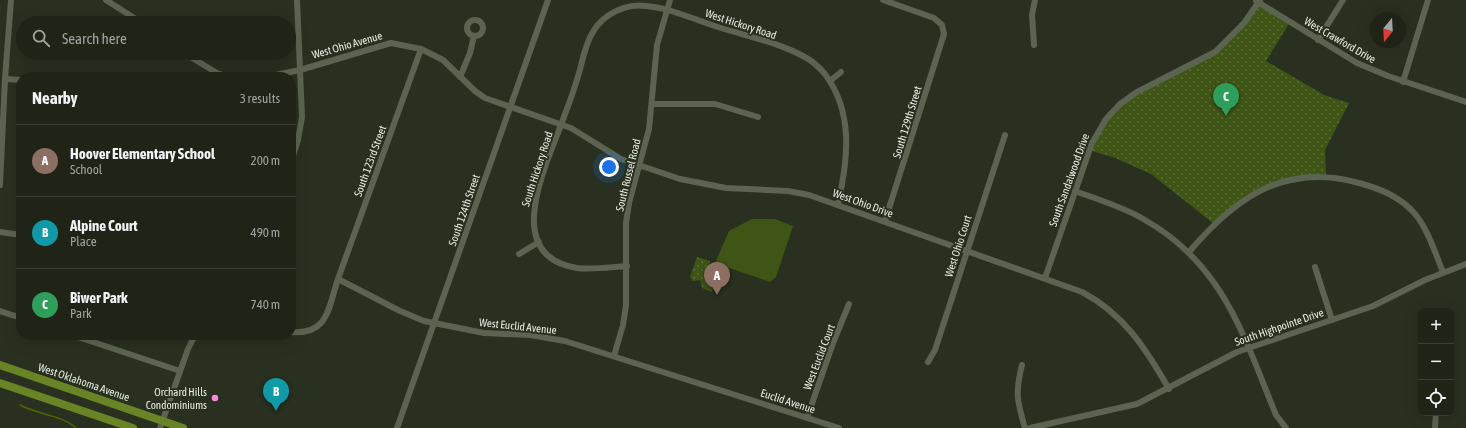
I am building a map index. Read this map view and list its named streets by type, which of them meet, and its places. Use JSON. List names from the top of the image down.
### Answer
{
  "streets": {
    "main road": ["West Oklahoma Avenue"],
    "street": [
      "West Hickory Road",
      "West Crawford Drive",
      "West Ohio Avenue",
      "South 129th Street",
      "South 123rd Street",
      "South Hickory Road",
      "South Russel Road",
      "South Sandalwood Drive",
      "West Ohio Drive",
      "South 124th Street",
      "West Ohio Court",
      "West Euclid Avenue",
      "South Highpointe Drive",
      "West Euclid Court",
      "Euclid Avenue"
    ]
  },
  "crossings": [
    ["West Hickory Road", "South Hickory Road"],
    ["West Hickory Road", "South Russel Road"],
    ["West Hickory Road", "West Ohio Drive"],
    ["West Crawford Drive", "South Sandalwood Drive"],
    ["West Ohio Avenue", "South 123rd Street"],
    ["West Ohio Avenue", "West Ohio Drive"],
    ["West Ohio Avenue", "South 124th Street"],
    ["South 129th Street", "West Ohio Drive"],
    ["South 123rd Street", "West Euclid Avenue"],
    ["South Hickory Road", "West Ohio Drive"],
    ["South Russel Road", "West Ohio Drive"],
    ["South Russel Road", "West Euclid Avenue"],
    ["South Sandalwood Drive", "West Ohio Drive"],
    ["West Ohio Drive", "South 124th Street"],
    ["West Ohio Drive", "West Ohio Court"],
    ["West Ohio Drive", "South Highpointe Drive"],
    ["South 124th Street", "West Euclid Avenue"],
    ["West Euclid Avenue", "Euclid Avenue"],
    ["West Euclid Court", "Euclid Avenue"]
  ],
  "places": ["Orchard Hills Condominiums"],
  "north": "bottom",
  "page": {
    "search": "Search here",
    "heading": ["Nearby", "3 results"],
    "pins": ["C", "A", "B"],
    "list": [
      {
        "mark": "A",
        "name": "Hoover Elementary School",
        "note": "School",
        "value": "200 m"
      },
      {
        "mark": "B",
        "name": "Alpine Court",
        "note": "Place",
        "value": "490 m"
      },
      {
        "mark": "C",
        "name": "Biwer Park",
        "note": "Park",
        "value": "740 m"
      }
    ],
    "map_buttons": ["+", "−"]
  }
}
